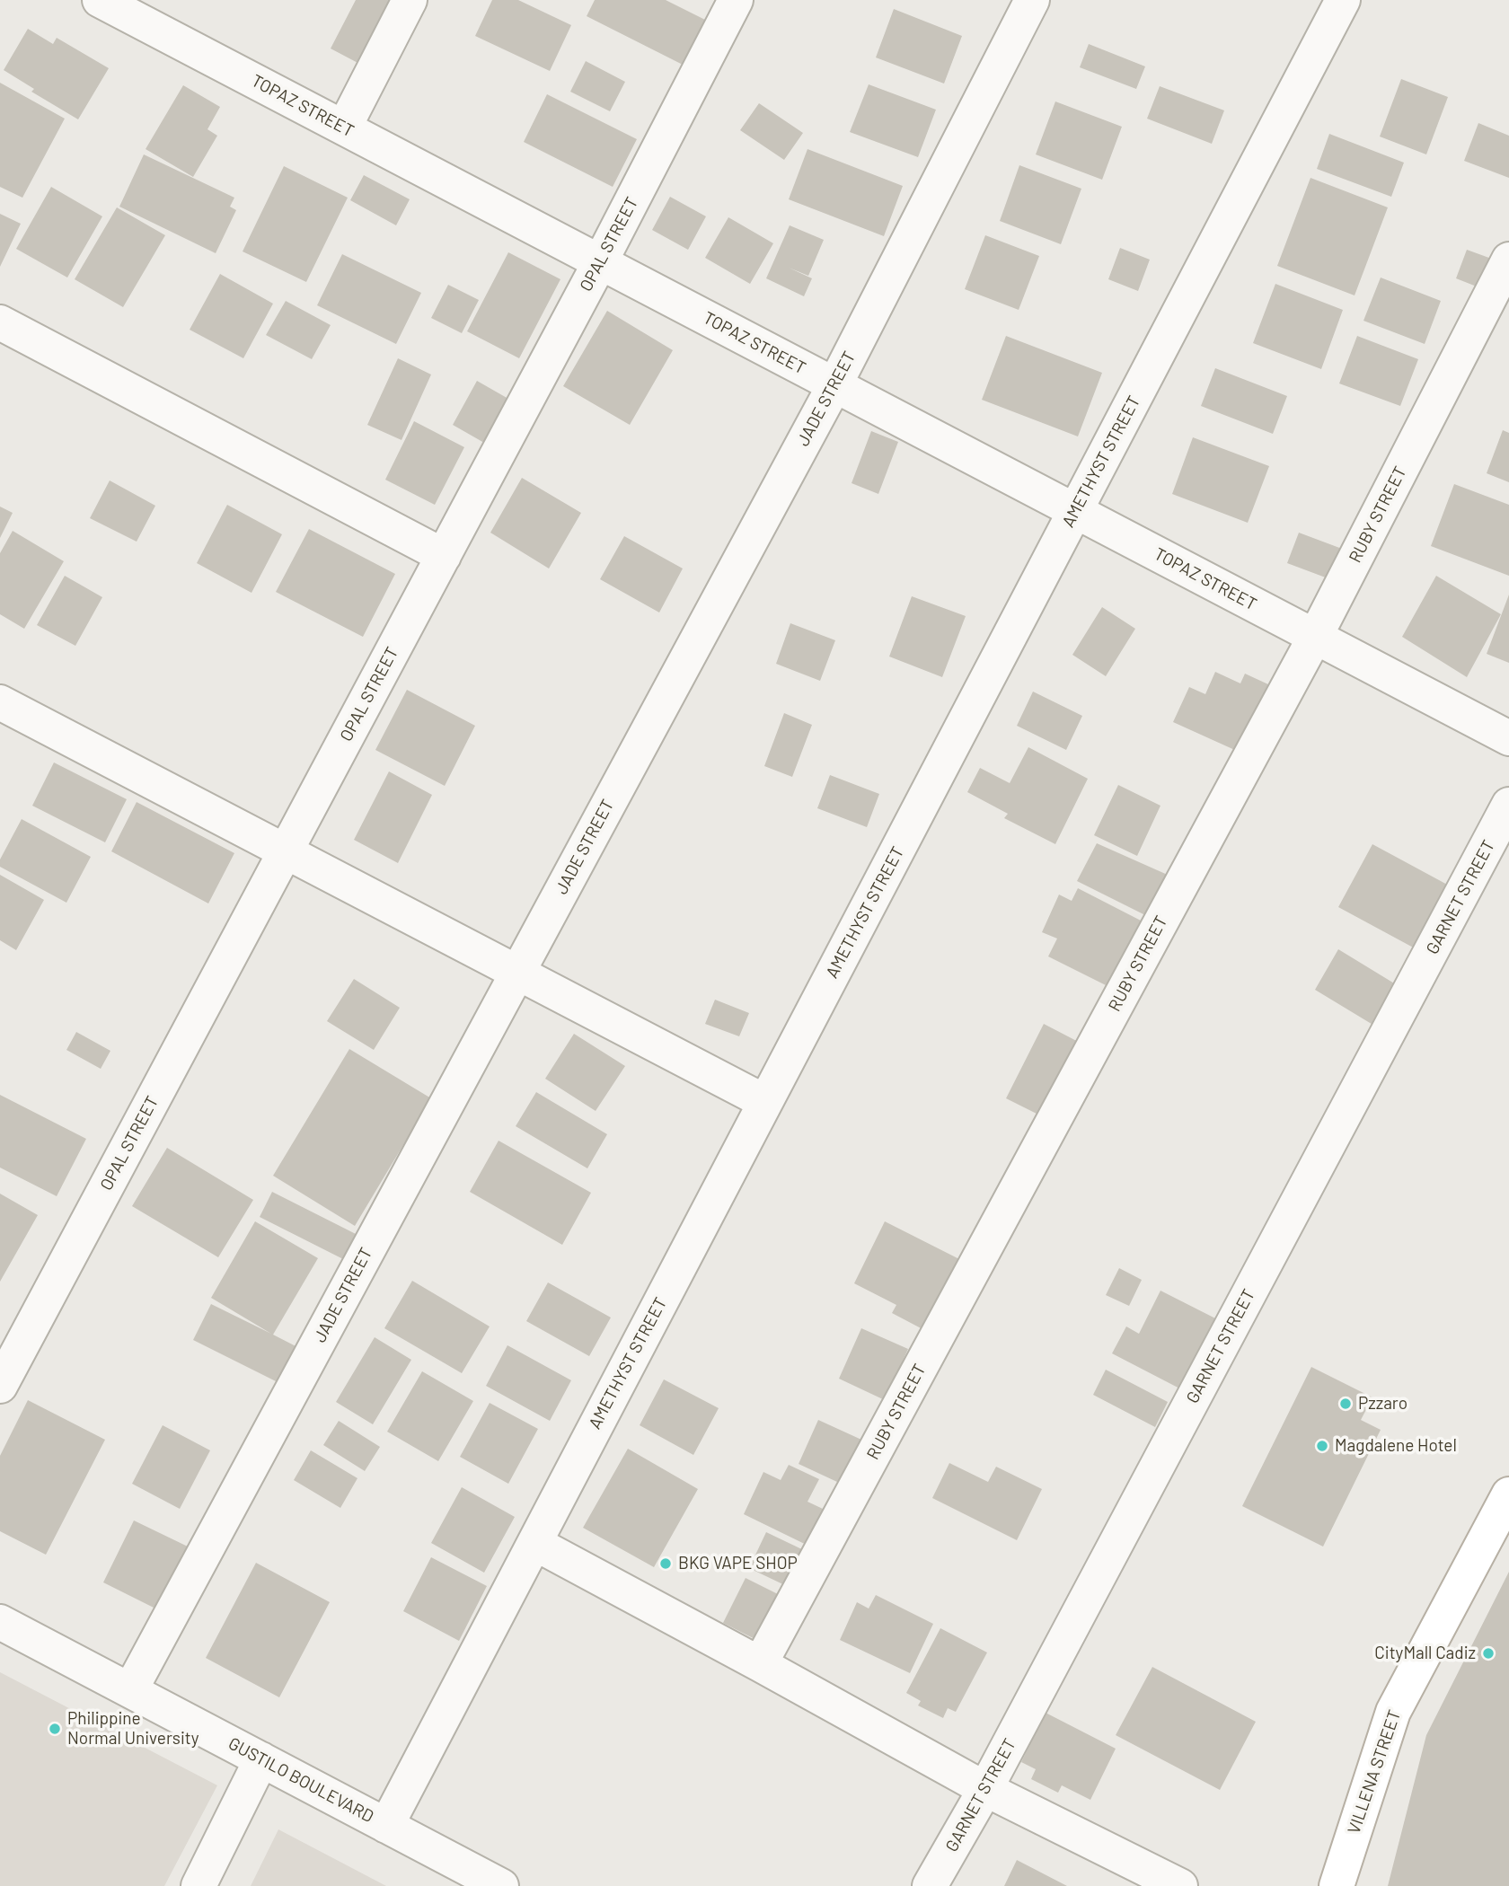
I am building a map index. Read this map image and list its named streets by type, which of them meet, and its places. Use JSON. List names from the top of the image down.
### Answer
{
  "streets": {
    "main road": ["VILLENA STREET"],
    "street": [
      "TOPAZ STREET",
      "OPAL STREET",
      "JADE STREET",
      "AMETHYST STREET",
      "RUBY STREET",
      "GARNET STREET",
      "GUSTILO BOULEVARD"
    ]
  },
  "crossings": [
    ["TOPAZ STREET", "OPAL STREET"],
    ["TOPAZ STREET", "JADE STREET"],
    ["TOPAZ STREET", "AMETHYST STREET"],
    ["TOPAZ STREET", "RUBY STREET"],
    ["JADE STREET", "GUSTILO BOULEVARD"],
    ["AMETHYST STREET", "GUSTILO BOULEVARD"]
  ],
  "places": [
    "Pzzaro",
    "Magdalene Hotel",
    "BKG VAPE SHOP",
    "CityMall Cadiz",
    "Philippine Normal University"
  ]
}
